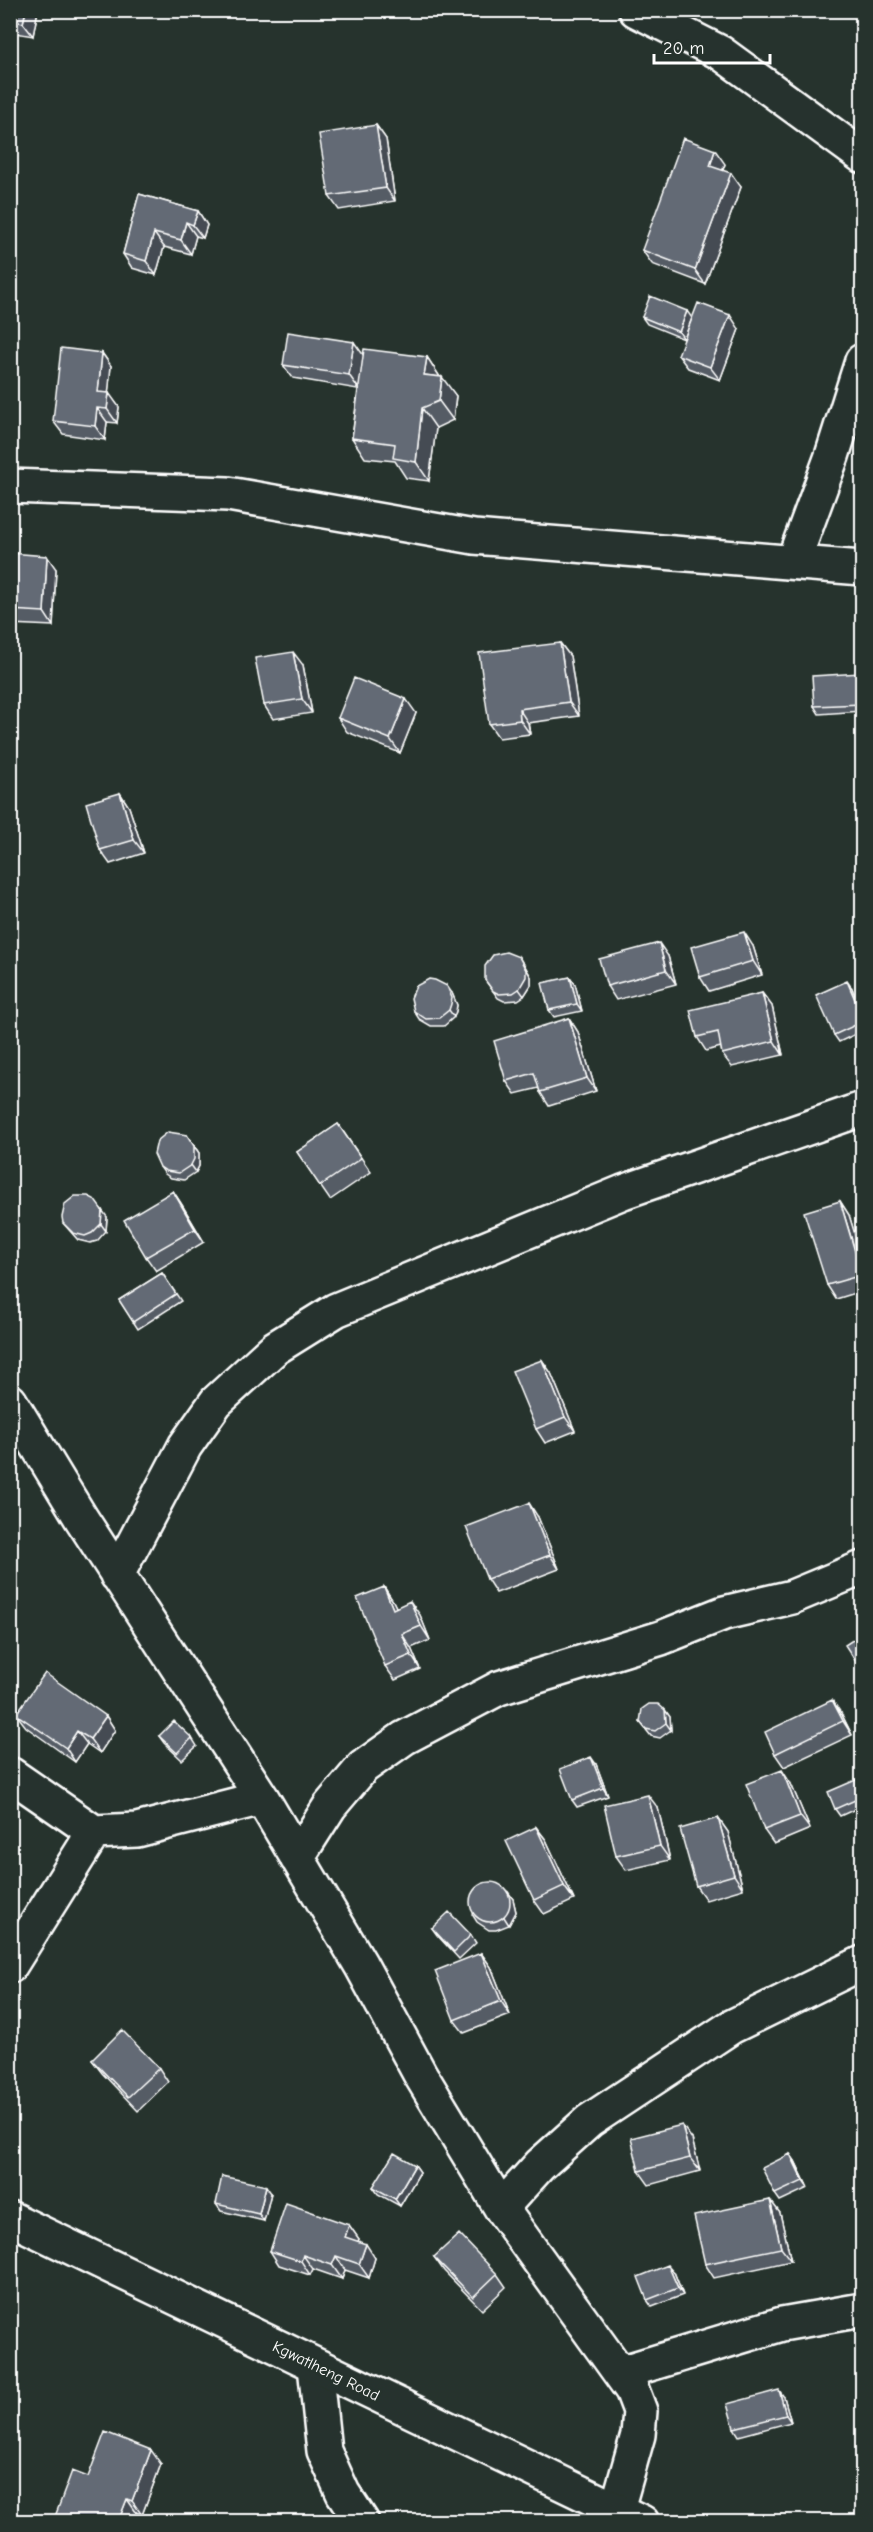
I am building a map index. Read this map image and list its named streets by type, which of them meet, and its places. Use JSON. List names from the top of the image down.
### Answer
{
  "streets": {
    "street": ["Kgwatlheng Road"]
  },
  "scale_bar": "20 m"
}
